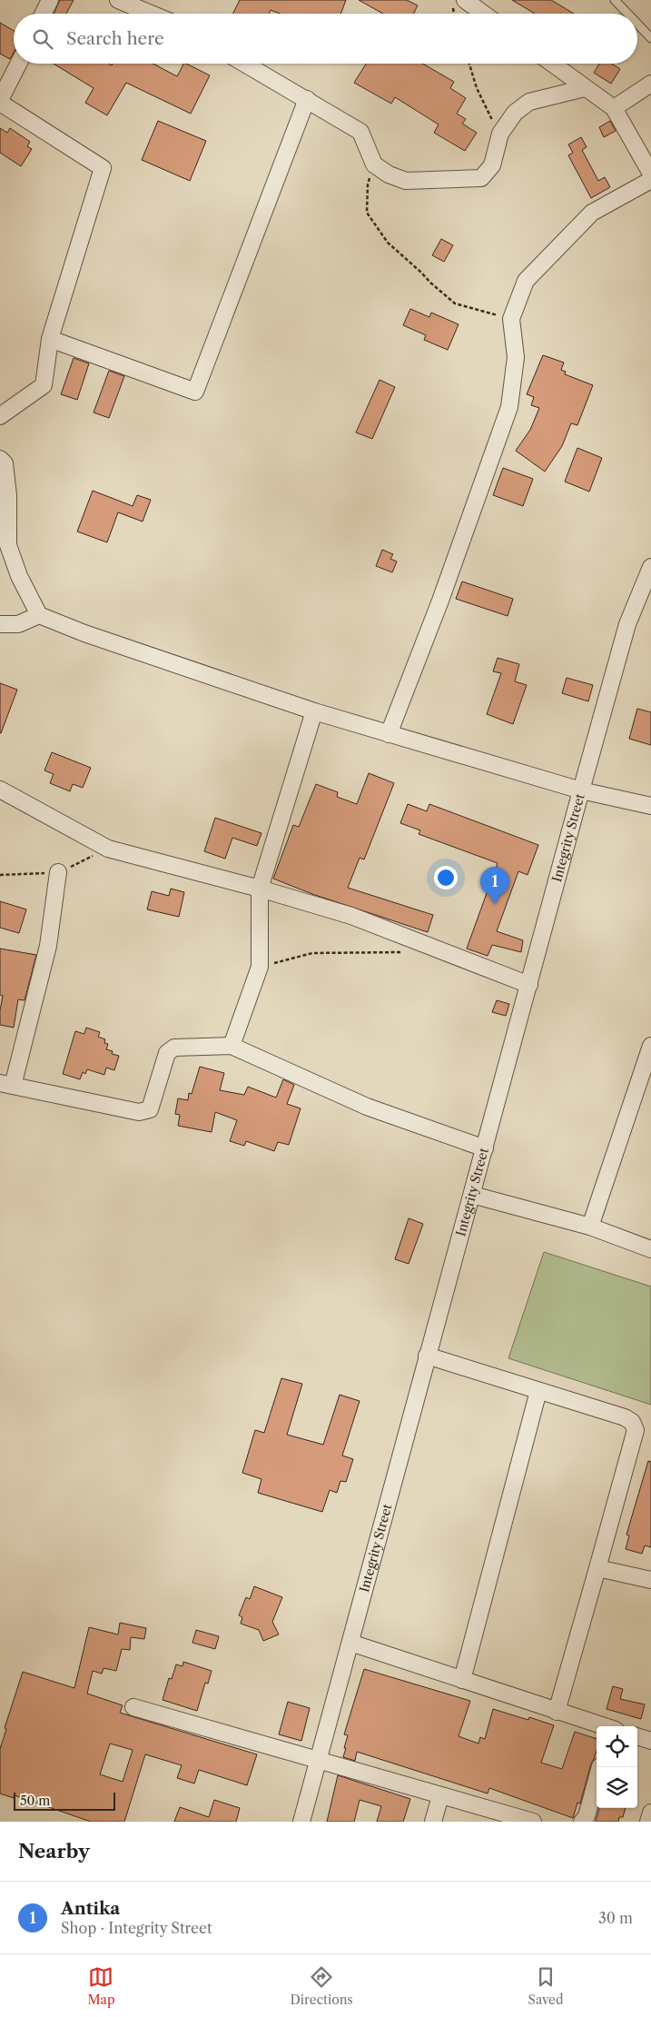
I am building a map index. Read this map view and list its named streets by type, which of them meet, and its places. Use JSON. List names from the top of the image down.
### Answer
{
  "streets": {
    "street": ["Integrity Street"]
  },
  "scale_bar": "50 m",
  "page": {
    "search": "Search here",
    "pins": "1",
    "scale": "50 m",
    "heading": "Nearby",
    "list": [
      {
        "mark": "1",
        "name": "Antika",
        "note": "Shop · Integrity Street",
        "value": "30 m"
      }
    ],
    "nav": ["Map", "Directions", "Saved"]
  }
}
